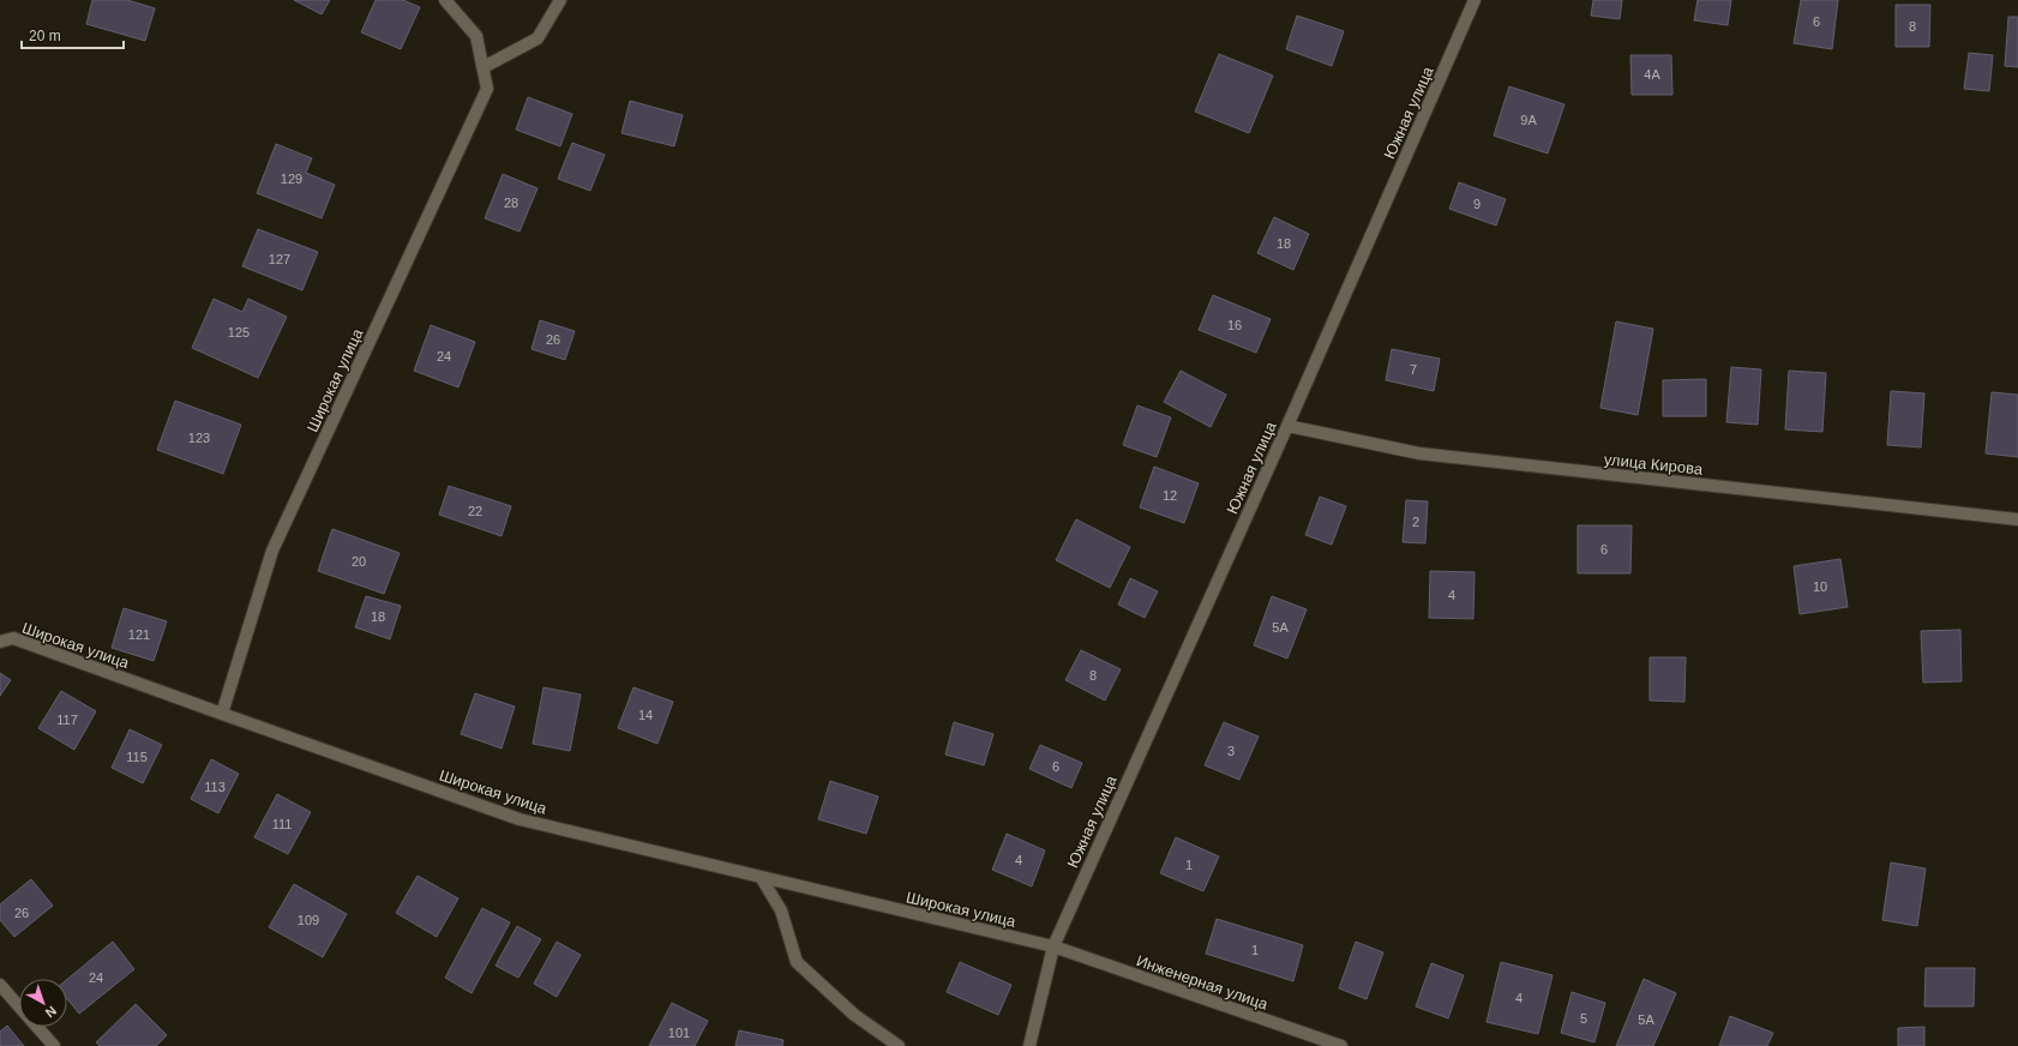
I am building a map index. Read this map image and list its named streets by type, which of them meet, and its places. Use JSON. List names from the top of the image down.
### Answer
{
  "streets": {
    "street": [
      "Южная улица",
      "Широкая улица",
      "улица Кирова",
      "Инженерная улица"
    ]
  },
  "crossings": [
    ["Южная улица", "Широкая улица"],
    ["Южная улица", "улица Кирова"],
    ["Южная улица", "Инженерная улица"],
    ["Широкая улица", "Инженерная улица"]
  ],
  "house_numbers": [
    "6",
    "8",
    "4А",
    "9А",
    "129",
    "28",
    "9",
    "18",
    "127",
    "16",
    "125",
    "26",
    "24",
    "7",
    "123",
    "12",
    "22",
    "2",
    "6",
    "20",
    "10",
    "4",
    "18",
    "5А",
    "121",
    "8",
    "14",
    "117",
    "3",
    "115",
    "6",
    "113",
    "111",
    "4",
    "1",
    "26",
    "109",
    "1",
    "24",
    "4",
    "5",
    "5А",
    "101"
  ],
  "scale_bar": "20 m",
  "north": "bottom right"
}
